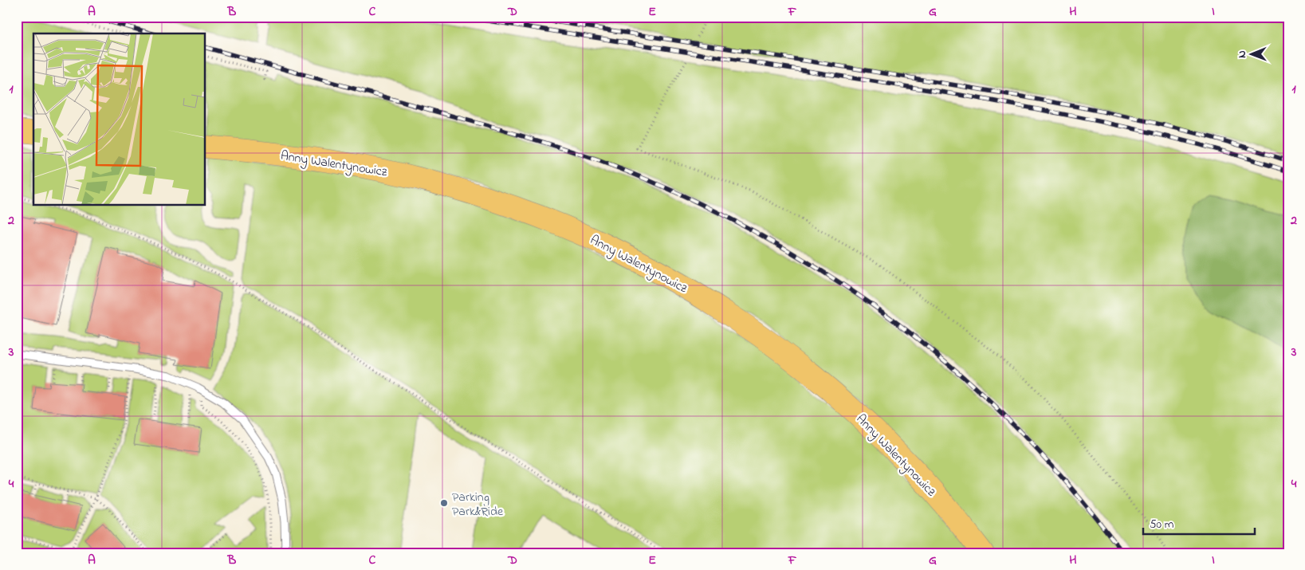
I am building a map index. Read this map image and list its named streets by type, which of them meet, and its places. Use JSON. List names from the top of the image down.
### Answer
{
  "streets": {
    "main road": ["Anny Walentynowicz"]
  },
  "places": ["Parking Park&Ride"],
  "scale_bar": "50 m",
  "north": "left",
  "grid": {
    "columns": [
      "A",
      "B",
      "C",
      "D",
      "E",
      "F",
      "G",
      "H",
      "I"
    ],
    "rows": [
      "1",
      "2",
      "3",
      "4"
    ]
  }
}
